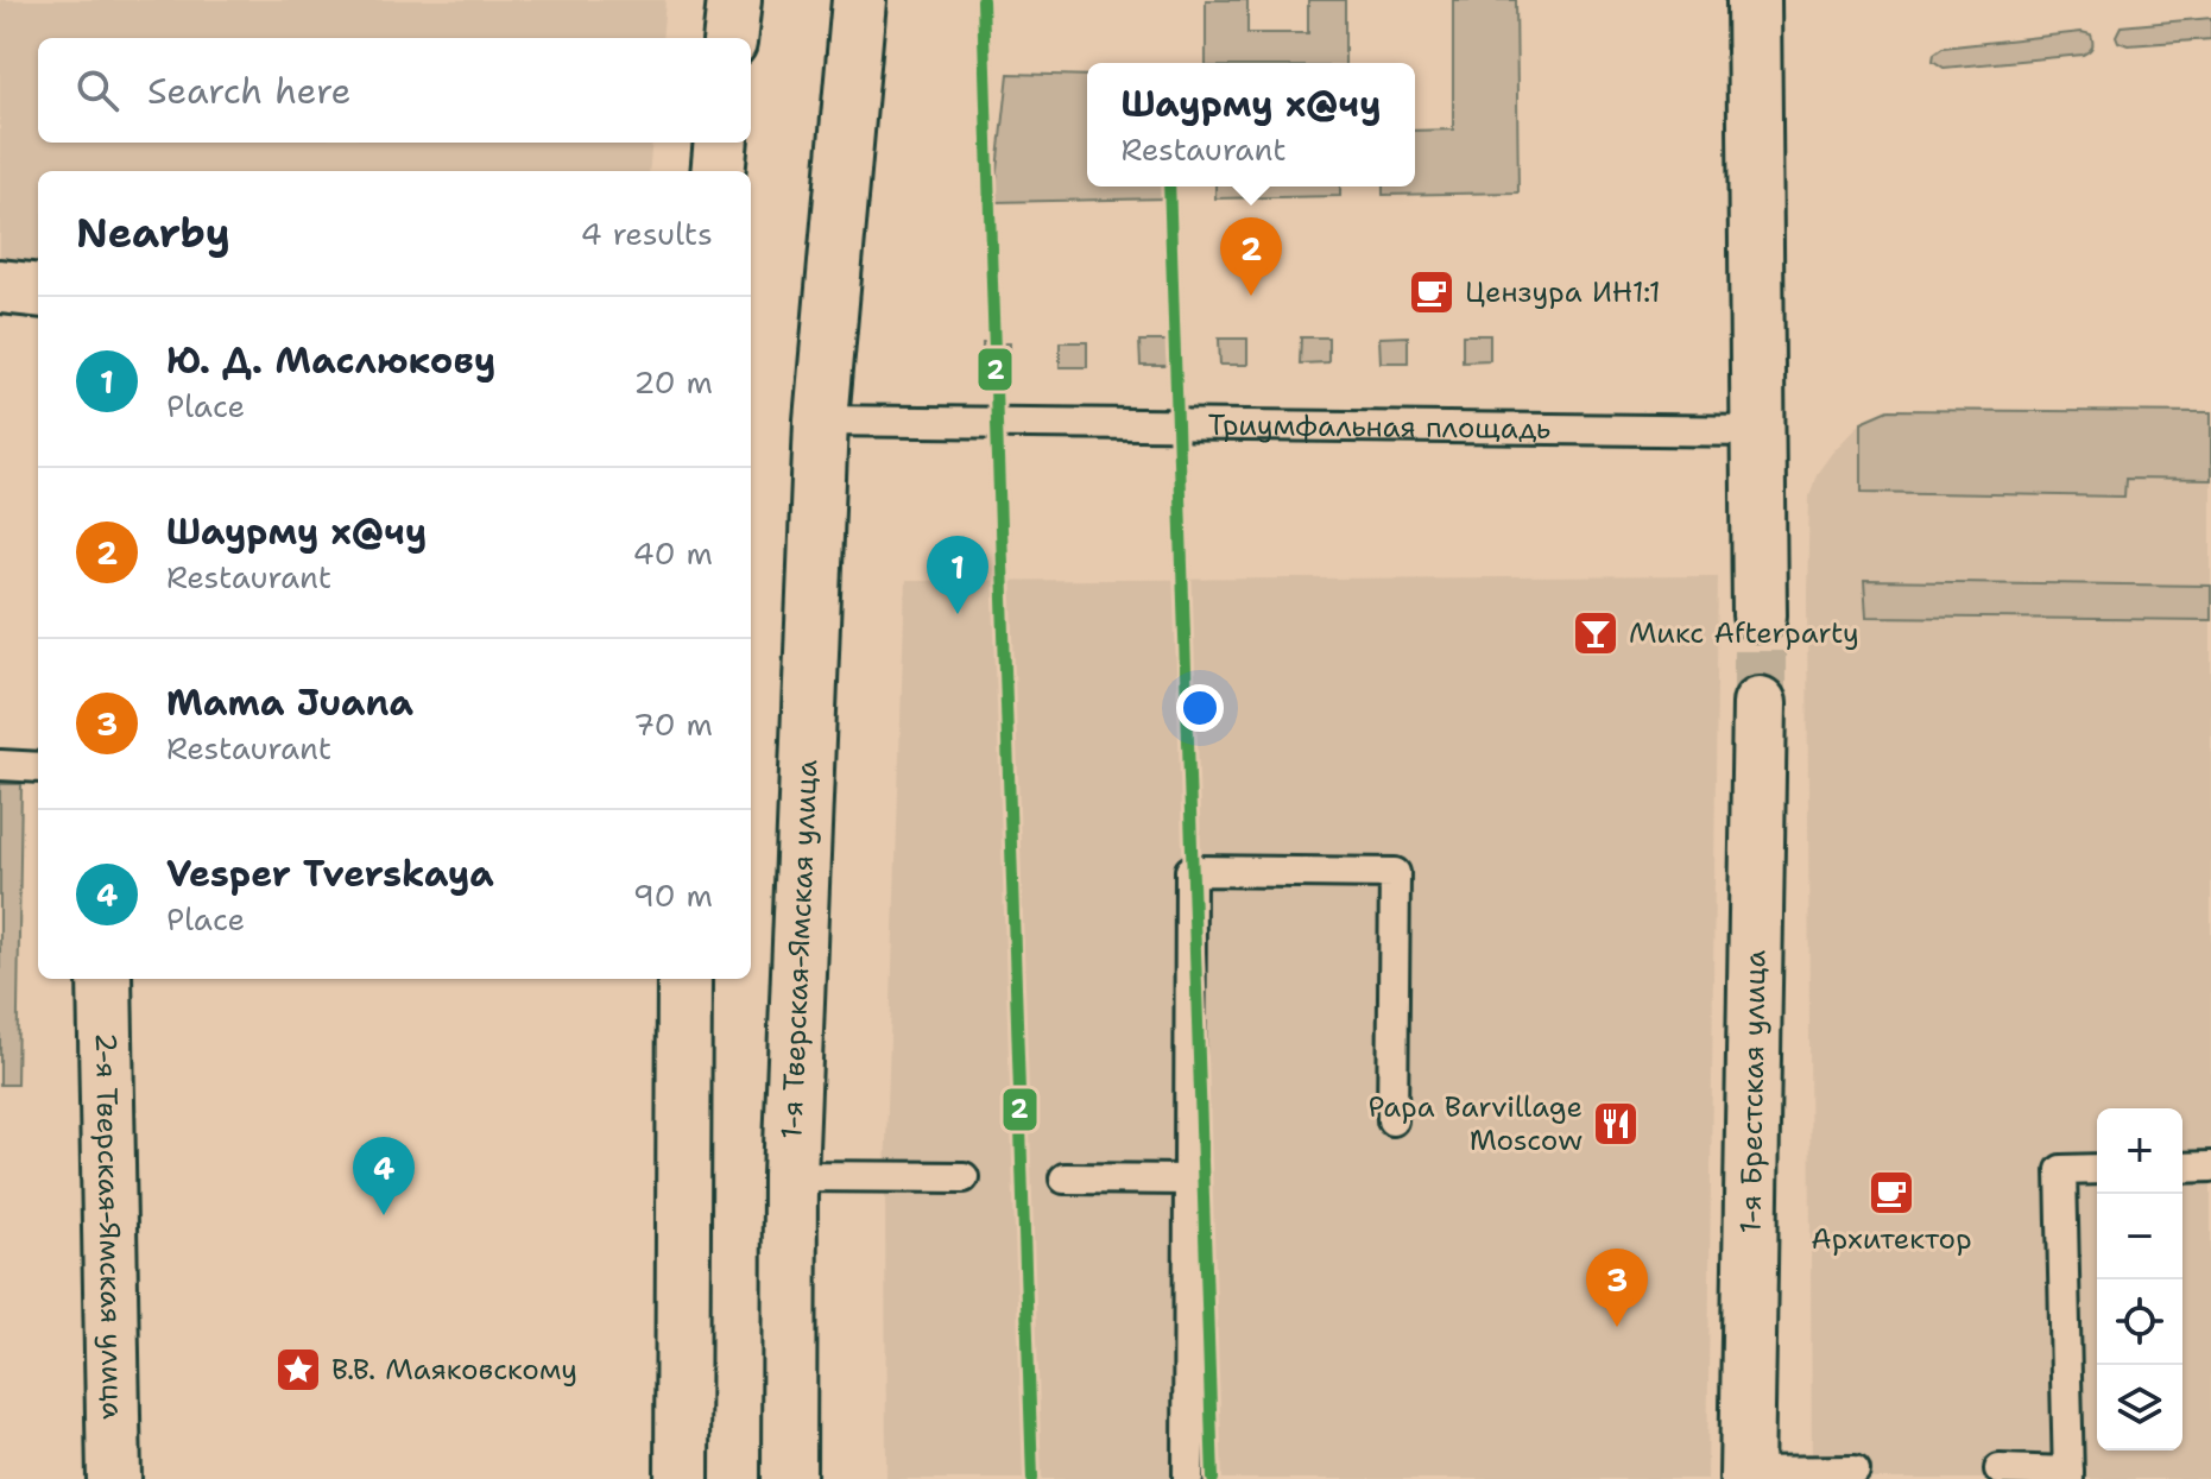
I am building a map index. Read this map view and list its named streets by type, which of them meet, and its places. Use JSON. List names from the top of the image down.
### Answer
{
  "streets": {
    "main road": ["1-я Тверская-Ямская улица", "1-я Брестская улица", "2-я Тверская-Ямская улица"],
    "lane": ["Триумфальная площадь"]
  },
  "crossings": [
    ["Триумфальная площадь", "1-я Тверская-Ямская улица"]
  ],
  "places": {
    "cafe": ["Цензура ИН1:1", "Архитектор"],
    "bar": ["Микс Afterparty"],
    "restaurant": ["Papa Barvillage Moscow"],
    "place": ["В.В. Маяковскому"]
  },
  "lines": ["transit line 2"],
  "page": {
    "search": "Search here",
    "popup": ["Шаурму х@чу", "Restaurant"],
    "heading": ["Nearby", "4 results"],
    "pins": [
      "2",
      "1",
      "4",
      "3"
    ],
    "list": [
      {
        "mark": "1",
        "name": "Ю. Д. Маслюкову",
        "note": "Place",
        "value": "20 m"
      },
      {
        "mark": "2",
        "name": "Шаурму х@чу",
        "note": "Restaurant",
        "value": "40 m"
      },
      {
        "mark": "3",
        "name": "Mama Juana",
        "note": "Restaurant",
        "value": "70 m"
      },
      {
        "mark": "4",
        "name": "Vesper Tverskaya",
        "note": "Place",
        "value": "90 m"
      }
    ],
    "map_buttons": ["+", "−"]
  }
}
